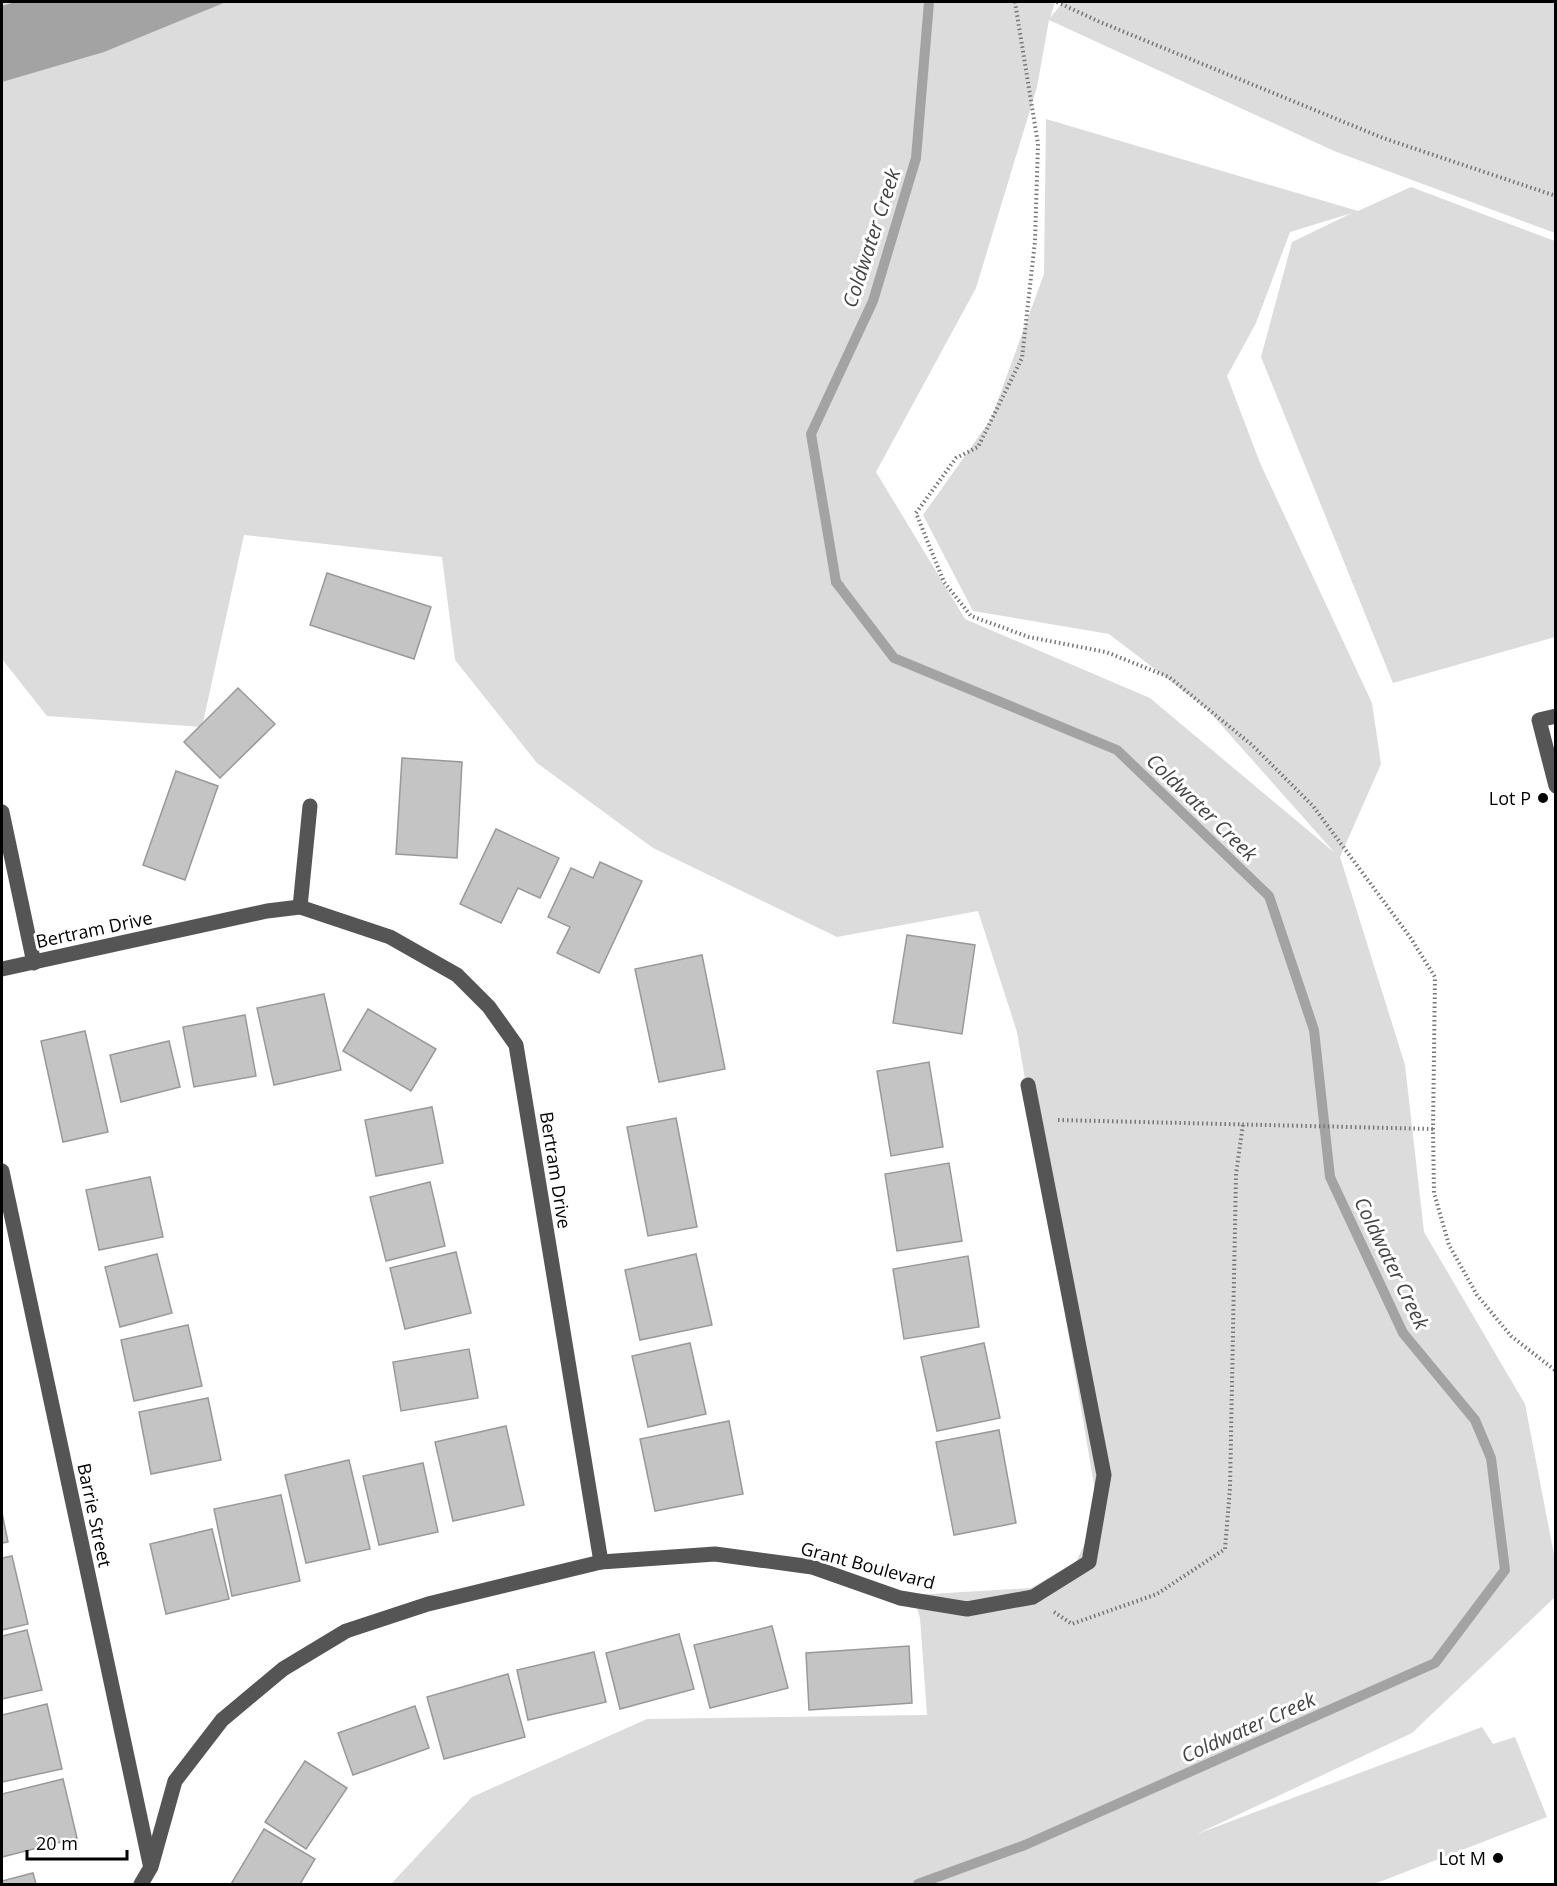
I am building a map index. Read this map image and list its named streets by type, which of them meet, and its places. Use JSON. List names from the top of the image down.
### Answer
{
  "streets": {
    "street": ["Bertram Drive", "Barrie Street", "Grant Boulevard"]
  },
  "crossings": [
    ["Bertram Drive", "Grant Boulevard"],
    ["Barrie Street", "Grant Boulevard"]
  ],
  "water": ["Coldwater Creek"],
  "places": ["Lot P", "Lot M"],
  "scale_bar": "20 m"
}
